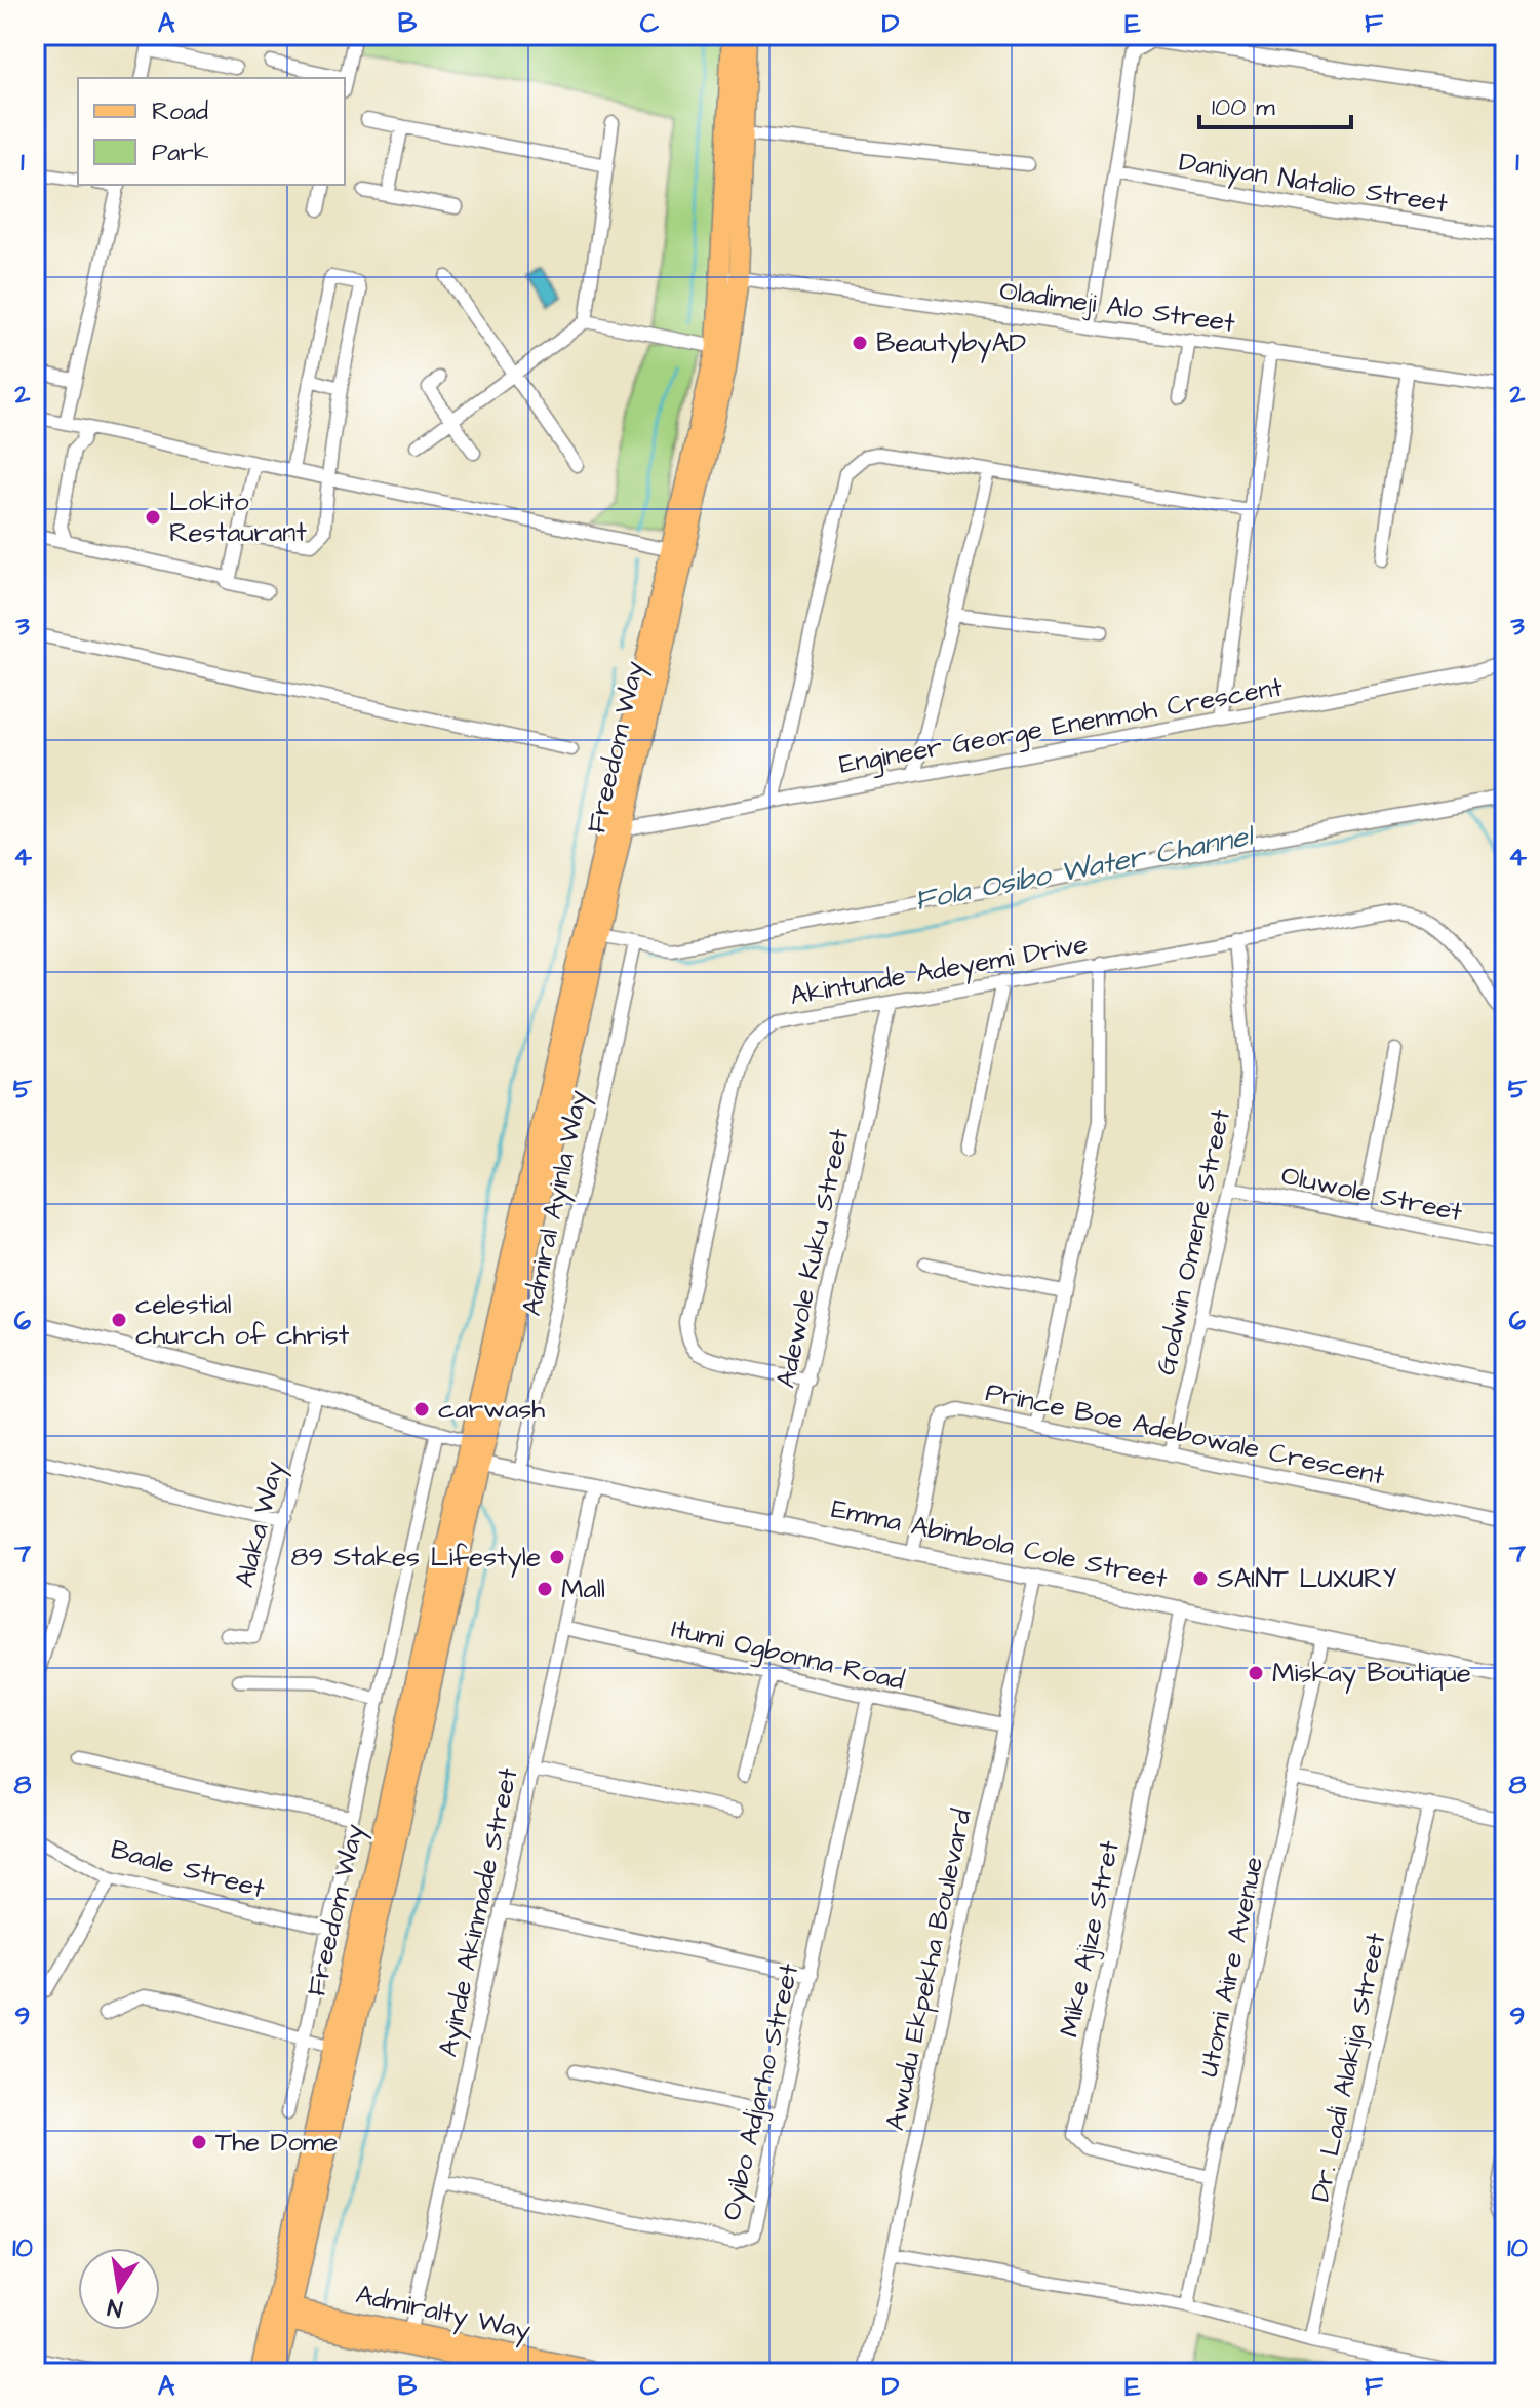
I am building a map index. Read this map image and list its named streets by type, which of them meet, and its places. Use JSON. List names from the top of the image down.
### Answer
{
  "streets": {
    "main road": ["Freedom Way", "Admiralty Way"],
    "street": [
      "Daniyan Natalio Street",
      "Oladimeji Alo Street",
      "Engineer George Enenmoh Crescent",
      "Akintunde Adeyemi Drive",
      "Oluwole Street",
      "Admiral Ayinla Way",
      "Godwin Omene Street",
      "Adewole Kuku Street",
      "Prince Boe Adebowale Crescent",
      "Alaka Way",
      "Emma Abimbola Cole Street",
      "Itumi Ogbonna Road",
      "Baale Street",
      "Ayinde Akinmade Street",
      "Mike Ajize Stret",
      "Utomi Aire Avenue",
      "Awudu Ekpekha Boulevard",
      "Dr. Ladi Alakija Street",
      "Oyibo Adjarho Street"
    ]
  },
  "crossings": [
    ["Oladimeji Alo Street", "Freedom Way"],
    ["Engineer George Enenmoh Crescent", "Freedom Way"],
    ["Freedom Way", "Emma Abimbola Cole Street"],
    ["Freedom Way", "Admiralty Way"],
    ["Akintunde Adeyemi Drive", "Godwin Omene Street"],
    ["Akintunde Adeyemi Drive", "Adewole Kuku Street"],
    ["Oluwole Street", "Godwin Omene Street"],
    ["Admiral Ayinla Way", "Emma Abimbola Cole Street"],
    ["Godwin Omene Street", "Prince Boe Adebowale Crescent"],
    ["Adewole Kuku Street", "Emma Abimbola Cole Street"],
    ["Prince Boe Adebowale Crescent", "Emma Abimbola Cole Street"],
    ["Emma Abimbola Cole Street", "Ayinde Akinmade Street"],
    ["Emma Abimbola Cole Street", "Mike Ajize Stret"],
    ["Emma Abimbola Cole Street", "Utomi Aire Avenue"],
    ["Emma Abimbola Cole Street", "Awudu Ekpekha Boulevard"],
    ["Itumi Ogbonna Road", "Ayinde Akinmade Street"],
    ["Itumi Ogbonna Road", "Awudu Ekpekha Boulevard"],
    ["Itumi Ogbonna Road", "Oyibo Adjarho Street"],
    ["Ayinde Akinmade Street", "Oyibo Adjarho Street"],
    ["Ayinde Akinmade Street", "Admiralty Way"],
    ["Mike Ajize Stret", "Utomi Aire Avenue"]
  ],
  "water": ["Fola Osibo Water Channel"],
  "places": [
    "BeautybyAD",
    "Lokito Restaurant",
    "celestial church of christ",
    "carwash",
    "89 Stakes Lifestyle",
    "SAINT LUXURY",
    "Mall",
    "Miskay Boutique",
    "The Dome"
  ],
  "legend": ["Road", "Park"],
  "scale_bar": "100 m",
  "north": "bottom",
  "grid": {
    "columns": [
      "A",
      "B",
      "C",
      "D",
      "E",
      "F"
    ],
    "rows": [
      "1",
      "2",
      "3",
      "4",
      "5",
      "6",
      "7",
      "8",
      "9",
      "10"
    ]
  }
}
